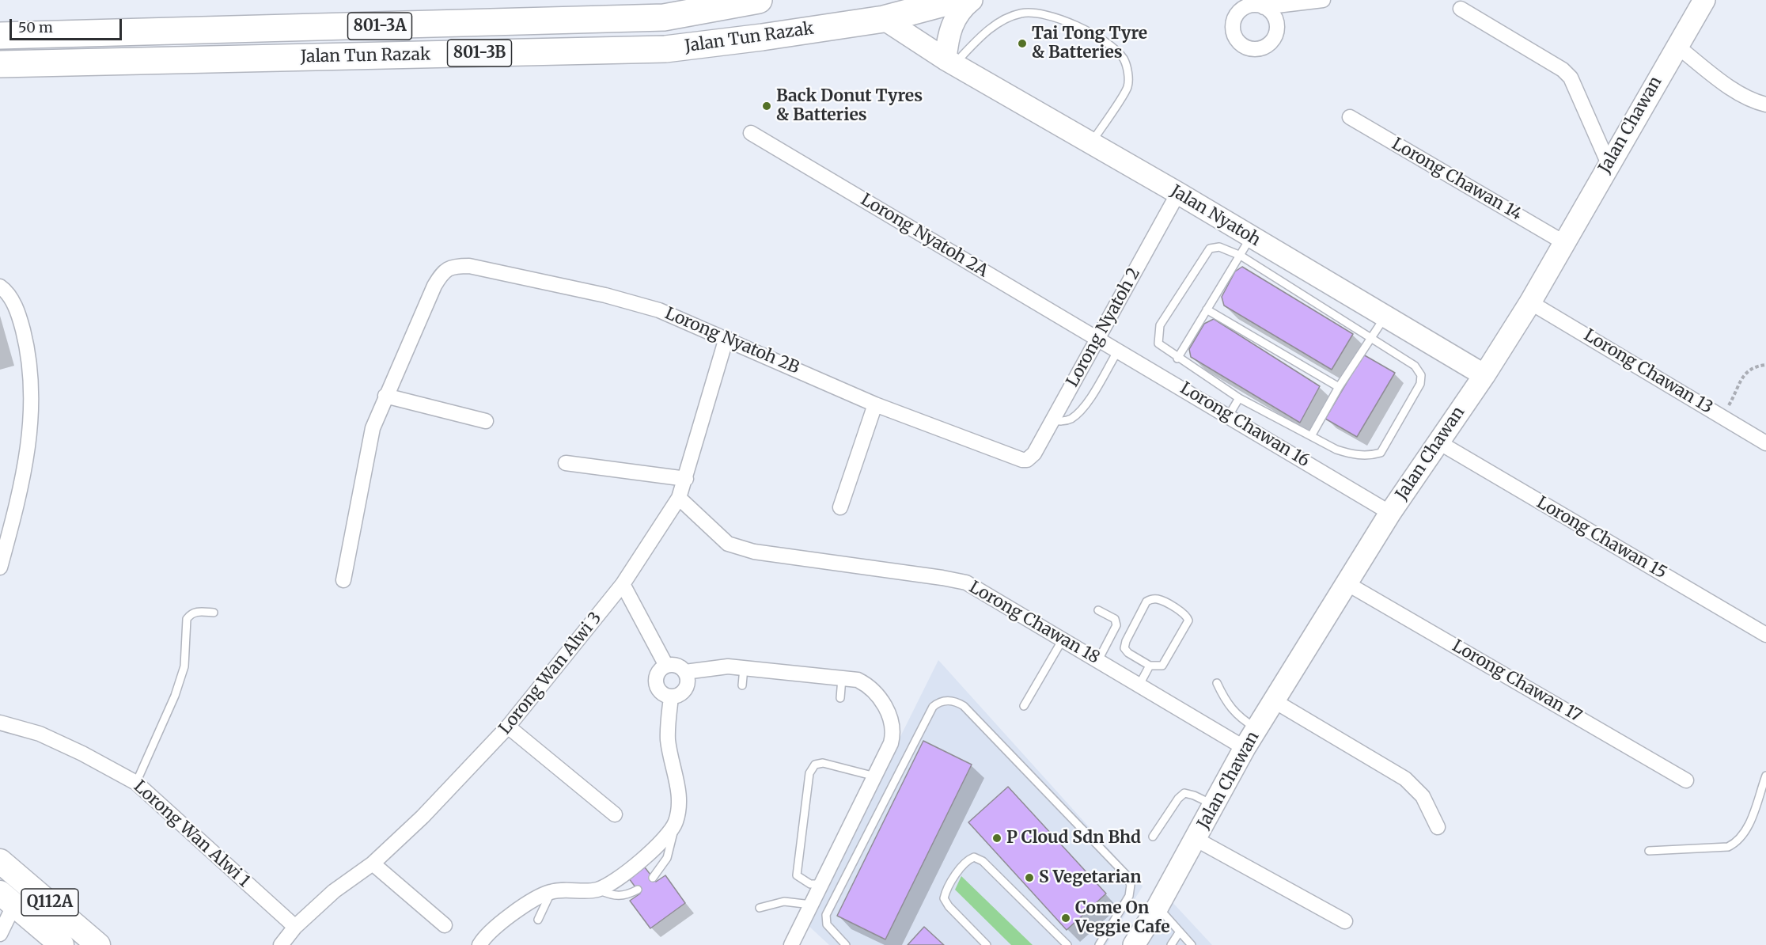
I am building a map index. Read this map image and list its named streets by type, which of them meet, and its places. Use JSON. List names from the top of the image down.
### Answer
{
  "streets": {
    "highway": ["801-3A", "Jalan Tun Razak", "801-3B"],
    "main road": ["Q112A"],
    "street": [
      "Jalan Chawan",
      "Lorong Chawan 14",
      "Jalan Nyatoh",
      "Lorong Nyatoh 2A",
      "Lorong Nyatoh 2",
      "Lorong Nyatoh 2B",
      "Lorong Chawan 13",
      "Lorong Chawan 16",
      "Lorong Chawan 15",
      "Lorong Chawan 18",
      "Lorong Wan Alwi 3",
      "Lorong Chawan 17",
      "Lorong Wan Alwi 1"
    ]
  },
  "crossings": [
    ["Jalan Tun Razak", "Jalan Nyatoh"],
    ["Jalan Chawan", "Lorong Chawan 14"],
    ["Jalan Chawan", "Jalan Nyatoh"],
    ["Jalan Chawan", "Lorong Chawan 13"],
    ["Jalan Chawan", "Lorong Chawan 16"],
    ["Jalan Chawan", "Lorong Chawan 15"],
    ["Jalan Chawan", "Lorong Chawan 18"],
    ["Jalan Chawan", "Lorong Chawan 17"],
    ["Jalan Nyatoh", "Lorong Nyatoh 2"],
    ["Lorong Nyatoh 2A", "Lorong Nyatoh 2"],
    ["Lorong Nyatoh 2A", "Lorong Chawan 16"],
    ["Lorong Nyatoh 2", "Lorong Nyatoh 2B"],
    ["Lorong Nyatoh 2", "Lorong Chawan 16"],
    ["Lorong Nyatoh 2B", "Lorong Wan Alwi 3"],
    ["Lorong Chawan 18", "Lorong Wan Alwi 3"],
    ["Lorong Wan Alwi 3", "Lorong Wan Alwi 1"]
  ],
  "places": [
    "Tai Tong Tyre & Batteries",
    "Back Donut Tyres & Batteries",
    "P Cloud Sdn Bhd",
    "S Vegetarian",
    "Come On Veggie Cafe"
  ],
  "scale_bar": "50 m"
}
